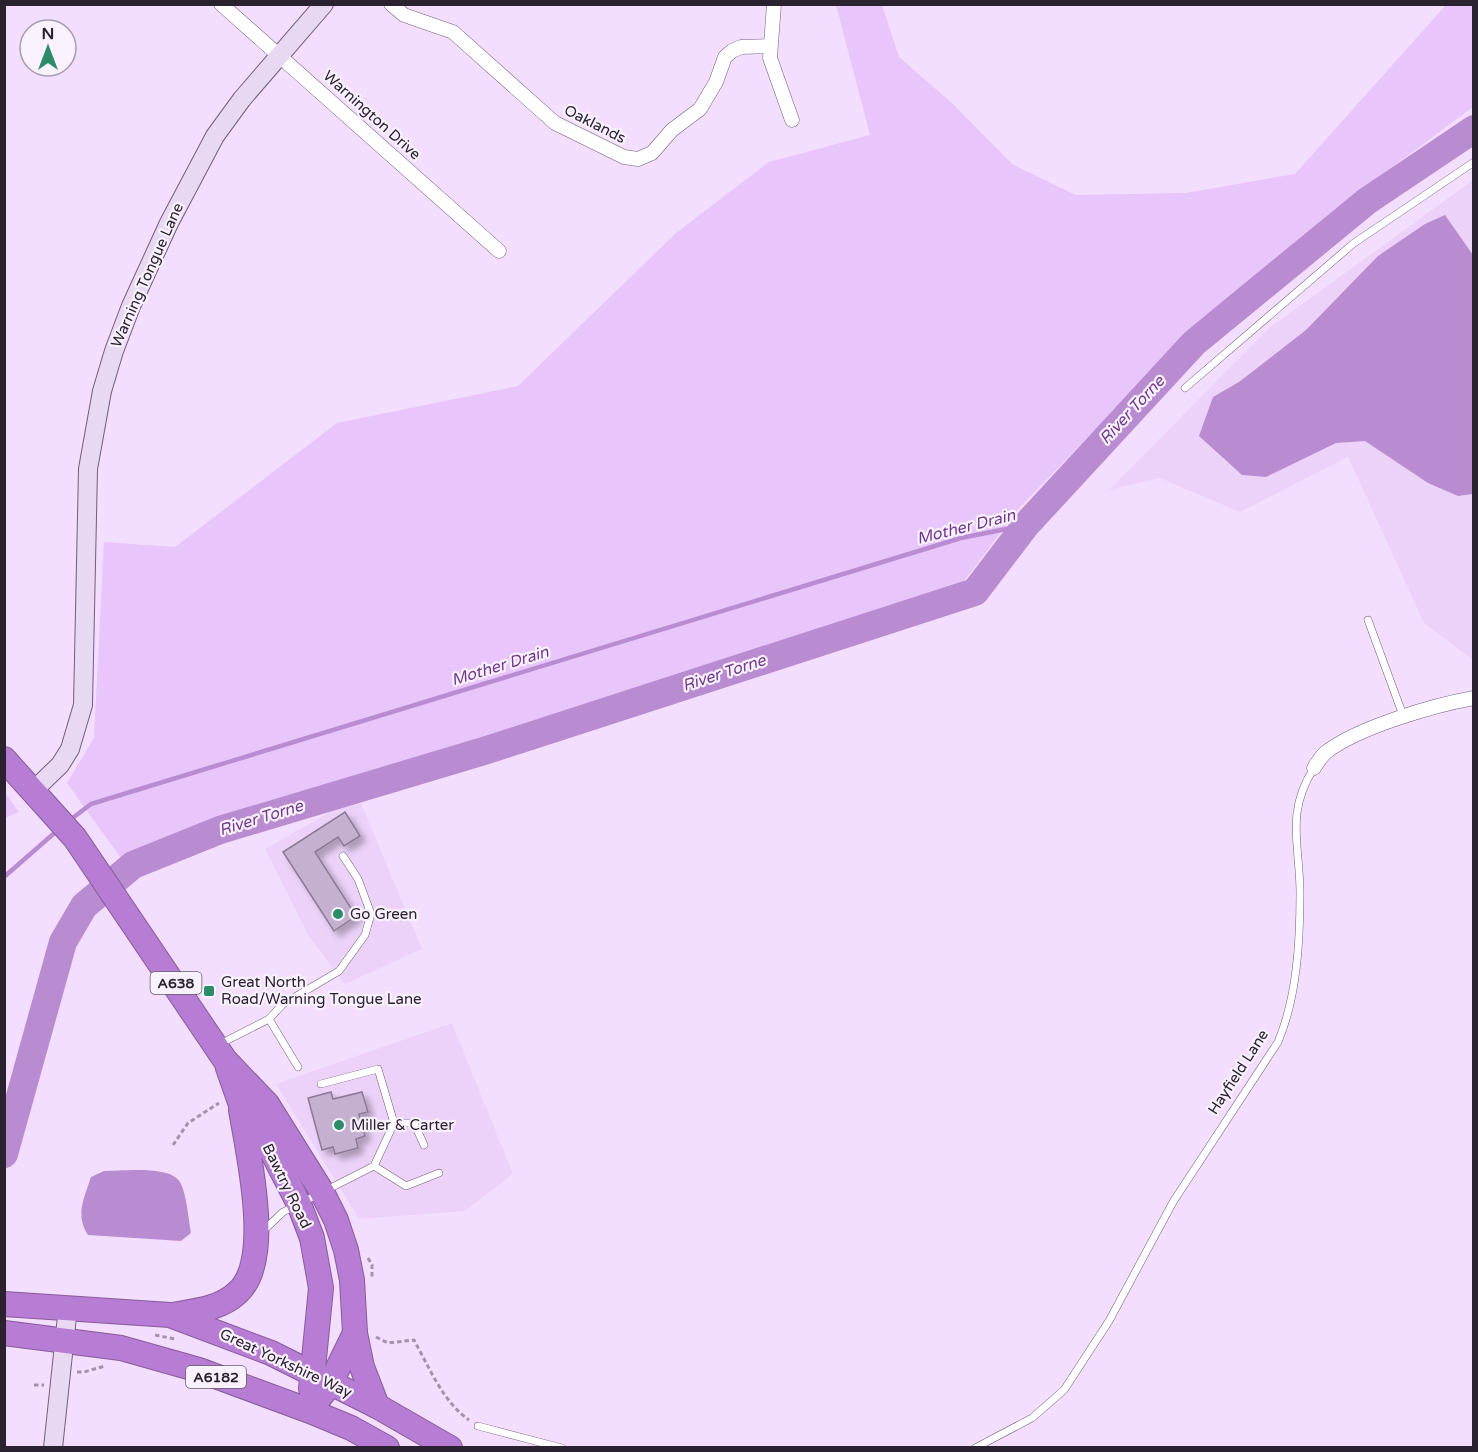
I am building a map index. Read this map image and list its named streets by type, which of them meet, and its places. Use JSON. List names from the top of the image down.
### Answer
{
  "streets": {
    "highway": [
      "A638",
      "Bawtry Road",
      "Great Yorkshire Way",
      "A6182"
    ],
    "street": [
      "Warnington Drive",
      "Oaklands",
      "Warning Tongue Lane",
      "Hayfield Lane"
    ]
  },
  "crossings": [
    ["Warnington Drive", "Warning Tongue Lane"],
    ["Warning Tongue Lane", "Bawtry Road"],
    ["Bawtry Road", "Great Yorkshire Way"],
    ["Bawtry Road", "A6182"]
  ],
  "water": ["River Torne", "Mother Drain"],
  "places": {
    "other": ["Go Green", "Miller & Carter"],
    "transit": ["Great North Road/Warning Tongue Lane"]
  },
  "north": "top"
}
